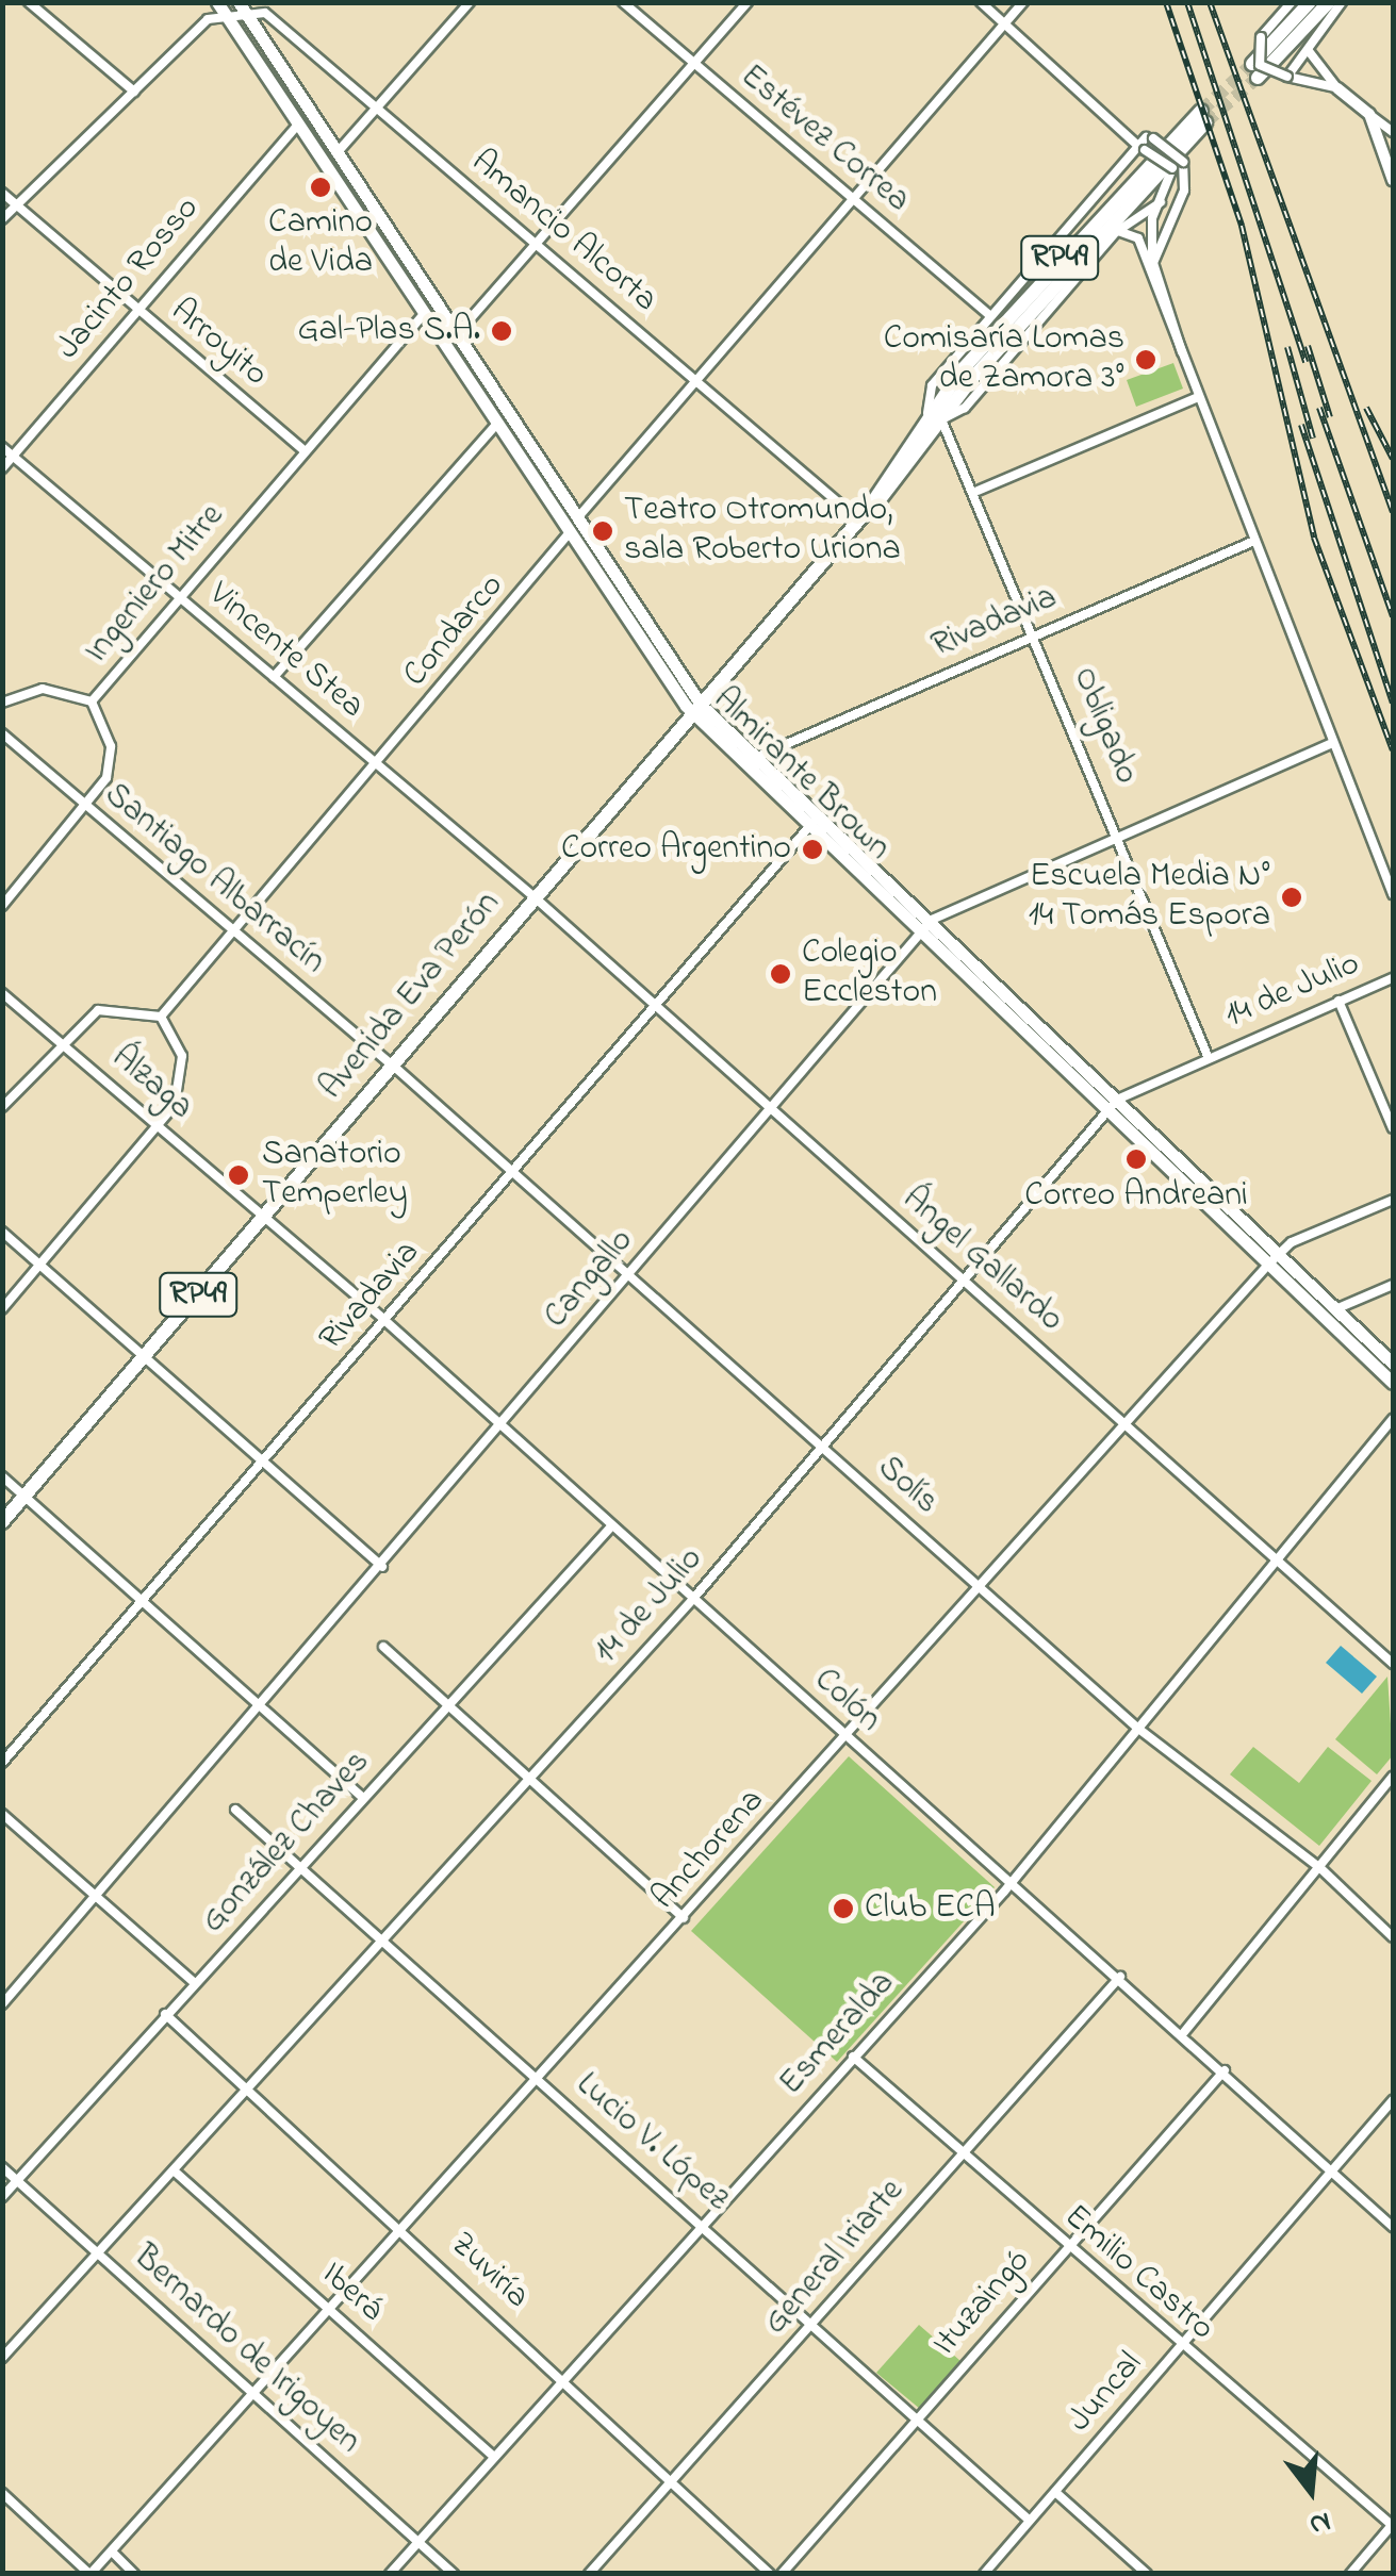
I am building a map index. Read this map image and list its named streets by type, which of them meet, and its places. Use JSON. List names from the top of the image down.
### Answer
{
  "streets": {
    "main road": ["RP49", "Almirante Brown", "Avenida Eva Perón"],
    "street": [
      "Estévez Correa",
      "Amancio Alcorta",
      "Jacinto Rosso",
      "Arroyito",
      "Ingeniero Mitre",
      "Rivadavia",
      "Condarco",
      "Vincente Stea",
      "Obligado",
      "Santiago Albarracín",
      "14 de Julio",
      "Álzaga",
      "Ángel Gallardo",
      "Cangallo",
      "Solís",
      "Colón",
      "González Chaves",
      "Anchorena",
      "Esmeralda",
      "Lucio V. López",
      "General Iriarte",
      "Zuviría",
      "Emilio Castro",
      "Iberá",
      "Ituzaingó",
      "Bernardo de Irigoyen",
      "Juncal"
    ]
  },
  "crossings": [
    ["Estévez Correa", "Condarco"],
    ["Amancio Alcorta", "RP49"],
    ["Amancio Alcorta", "Condarco"],
    ["Amancio Alcorta", "Almirante Brown"],
    ["Amancio Alcorta", "Avenida Eva Perón"],
    ["RP49", "Obligado"],
    ["RP49", "Avenida Eva Perón"],
    ["Jacinto Rosso", "Arroyito"],
    ["Jacinto Rosso", "Vincente Stea"],
    ["Jacinto Rosso", "Almirante Brown"],
    ["Arroyito", "Ingeniero Mitre"],
    ["Ingeniero Mitre", "Vincente Stea"],
    ["Ingeniero Mitre", "Almirante Brown"],
    ["Ingeniero Mitre", "Santiago Albarracín"],
    ["Rivadavia", "Obligado"],
    ["Rivadavia", "Almirante Brown"],
    ["Rivadavia", "Ángel Gallardo"],
    ["Rivadavia", "Solís"],
    ["Rivadavia", "Colón"],
    ["Condarco", "Vincente Stea"],
    ["Condarco", "Almirante Brown"],
    ["Condarco", "Santiago Albarracín"],
    ["Vincente Stea", "Avenida Eva Perón"],
    ["Vincente Stea", "Ángel Gallardo"],
    ["Obligado", "14 de Julio"],
    ["Obligado", "Cangallo"],
    ["Almirante Brown", "14 de Julio"],
    ["Almirante Brown", "Avenida Eva Perón"],
    ["Almirante Brown", "Cangallo"],
    ["Almirante Brown", "Anchorena"],
    ["Santiago Albarracín", "Avenida Eva Perón"],
    ["Santiago Albarracín", "Solís"],
    ["14 de Julio", "Ángel Gallardo"],
    ["14 de Julio", "Solís"],
    ["14 de Julio", "Colón"],
    ["14 de Julio", "Lucio V. López"],
    ["14 de Julio", "Zuviría"],
    ["14 de Julio", "Iberá"],
    ["14 de Julio", "Bernardo de Irigoyen"],
    ["Avenida Eva Perón", "Álzaga"],
    ["Avenida Eva Perón", "Ángel Gallardo"],
    ["Avenida Eva Perón", "Solís"],
    ["Avenida Eva Perón", "Colón"],
    ["Álzaga", "Colón"],
    ["Ángel Gallardo", "Cangallo"],
    ["Ángel Gallardo", "Anchorena"],
    ["Ángel Gallardo", "Esmeralda"],
    ["Cangallo", "Solís"],
    ["Cangallo", "Colón"],
    ["Solís", "Anchorena"],
    ["Solís", "Esmeralda"],
    ["Colón", "González Chaves"],
    ["Colón", "Anchorena"],
    ["Colón", "Esmeralda"],
    ["Colón", "General Iriarte"],
    ["Colón", "Ituzaingó"],
    ["Colón", "Juncal"],
    ["González Chaves", "Lucio V. López"],
    ["González Chaves", "Zuviría"],
    ["González Chaves", "Bernardo de Irigoyen"],
    ["Anchorena", "Lucio V. López"],
    ["Anchorena", "Zuviría"],
    ["Anchorena", "Iberá"],
    ["Anchorena", "Bernardo de Irigoyen"],
    ["Esmeralda", "Lucio V. López"],
    ["Esmeralda", "Zuviría"],
    ["Esmeralda", "Emilio Castro"],
    ["Esmeralda", "Iberá"],
    ["Esmeralda", "Bernardo de Irigoyen"],
    ["Lucio V. López", "General Iriarte"],
    ["Lucio V. López", "Ituzaingó"],
    ["Lucio V. López", "Juncal"],
    ["General Iriarte", "Zuviría"],
    ["General Iriarte", "Emilio Castro"],
    ["Emilio Castro", "Ituzaingó"],
    ["Emilio Castro", "Juncal"]
  ],
  "places": [
    "Camino de Vida",
    "Gal-Plas S.A.",
    "Comisaría Lomas de Zamora 3°",
    "Teatro Otromundo, sala Roberto Uriona",
    "Correo Argentino",
    "Escuela Media N° 14 Tomás Espora",
    "Colegio Eccleston",
    "Correo Andreani",
    "Sanatorio Temperley",
    "Club ECA"
  ],
  "north": "bottom"
}
